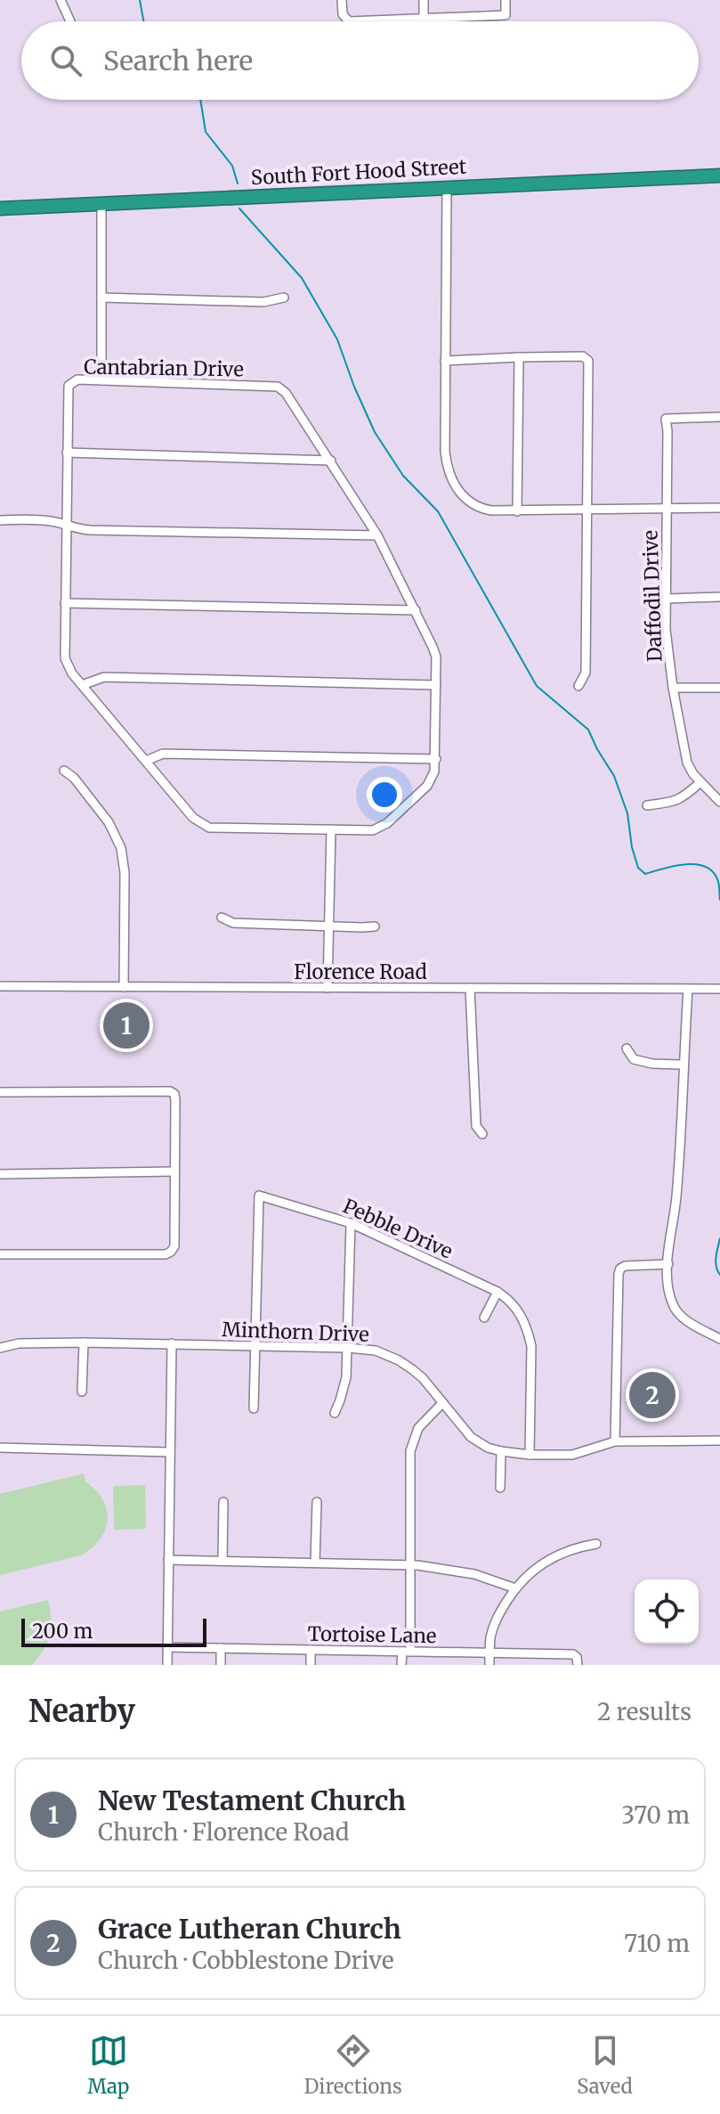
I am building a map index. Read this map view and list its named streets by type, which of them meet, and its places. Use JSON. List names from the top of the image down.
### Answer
{
  "streets": {
    "highway": ["South Fort Hood Street"],
    "street": [
      "Cantabrian Drive",
      "Daffodil Drive",
      "Florence Road",
      "Pebble Drive",
      "Minthorn Drive",
      "Tortoise Lane"
    ]
  },
  "crossings": [
    ["Pebble Drive", "Minthorn Drive"]
  ],
  "scale_bar": "200 m",
  "page": {
    "search": "Search here",
    "pins": ["1", "2"],
    "scale": "200 m",
    "heading": ["Nearby", "2 results"],
    "list": [
      {
        "mark": "1",
        "name": "New Testament Church",
        "note": "Church · Florence Road",
        "value": "370 m"
      },
      {
        "mark": "2",
        "name": "Grace Lutheran Church",
        "note": "Church · Cobblestone Drive",
        "value": "710 m"
      }
    ],
    "nav": ["Map", "Directions", "Saved"]
  }
}
